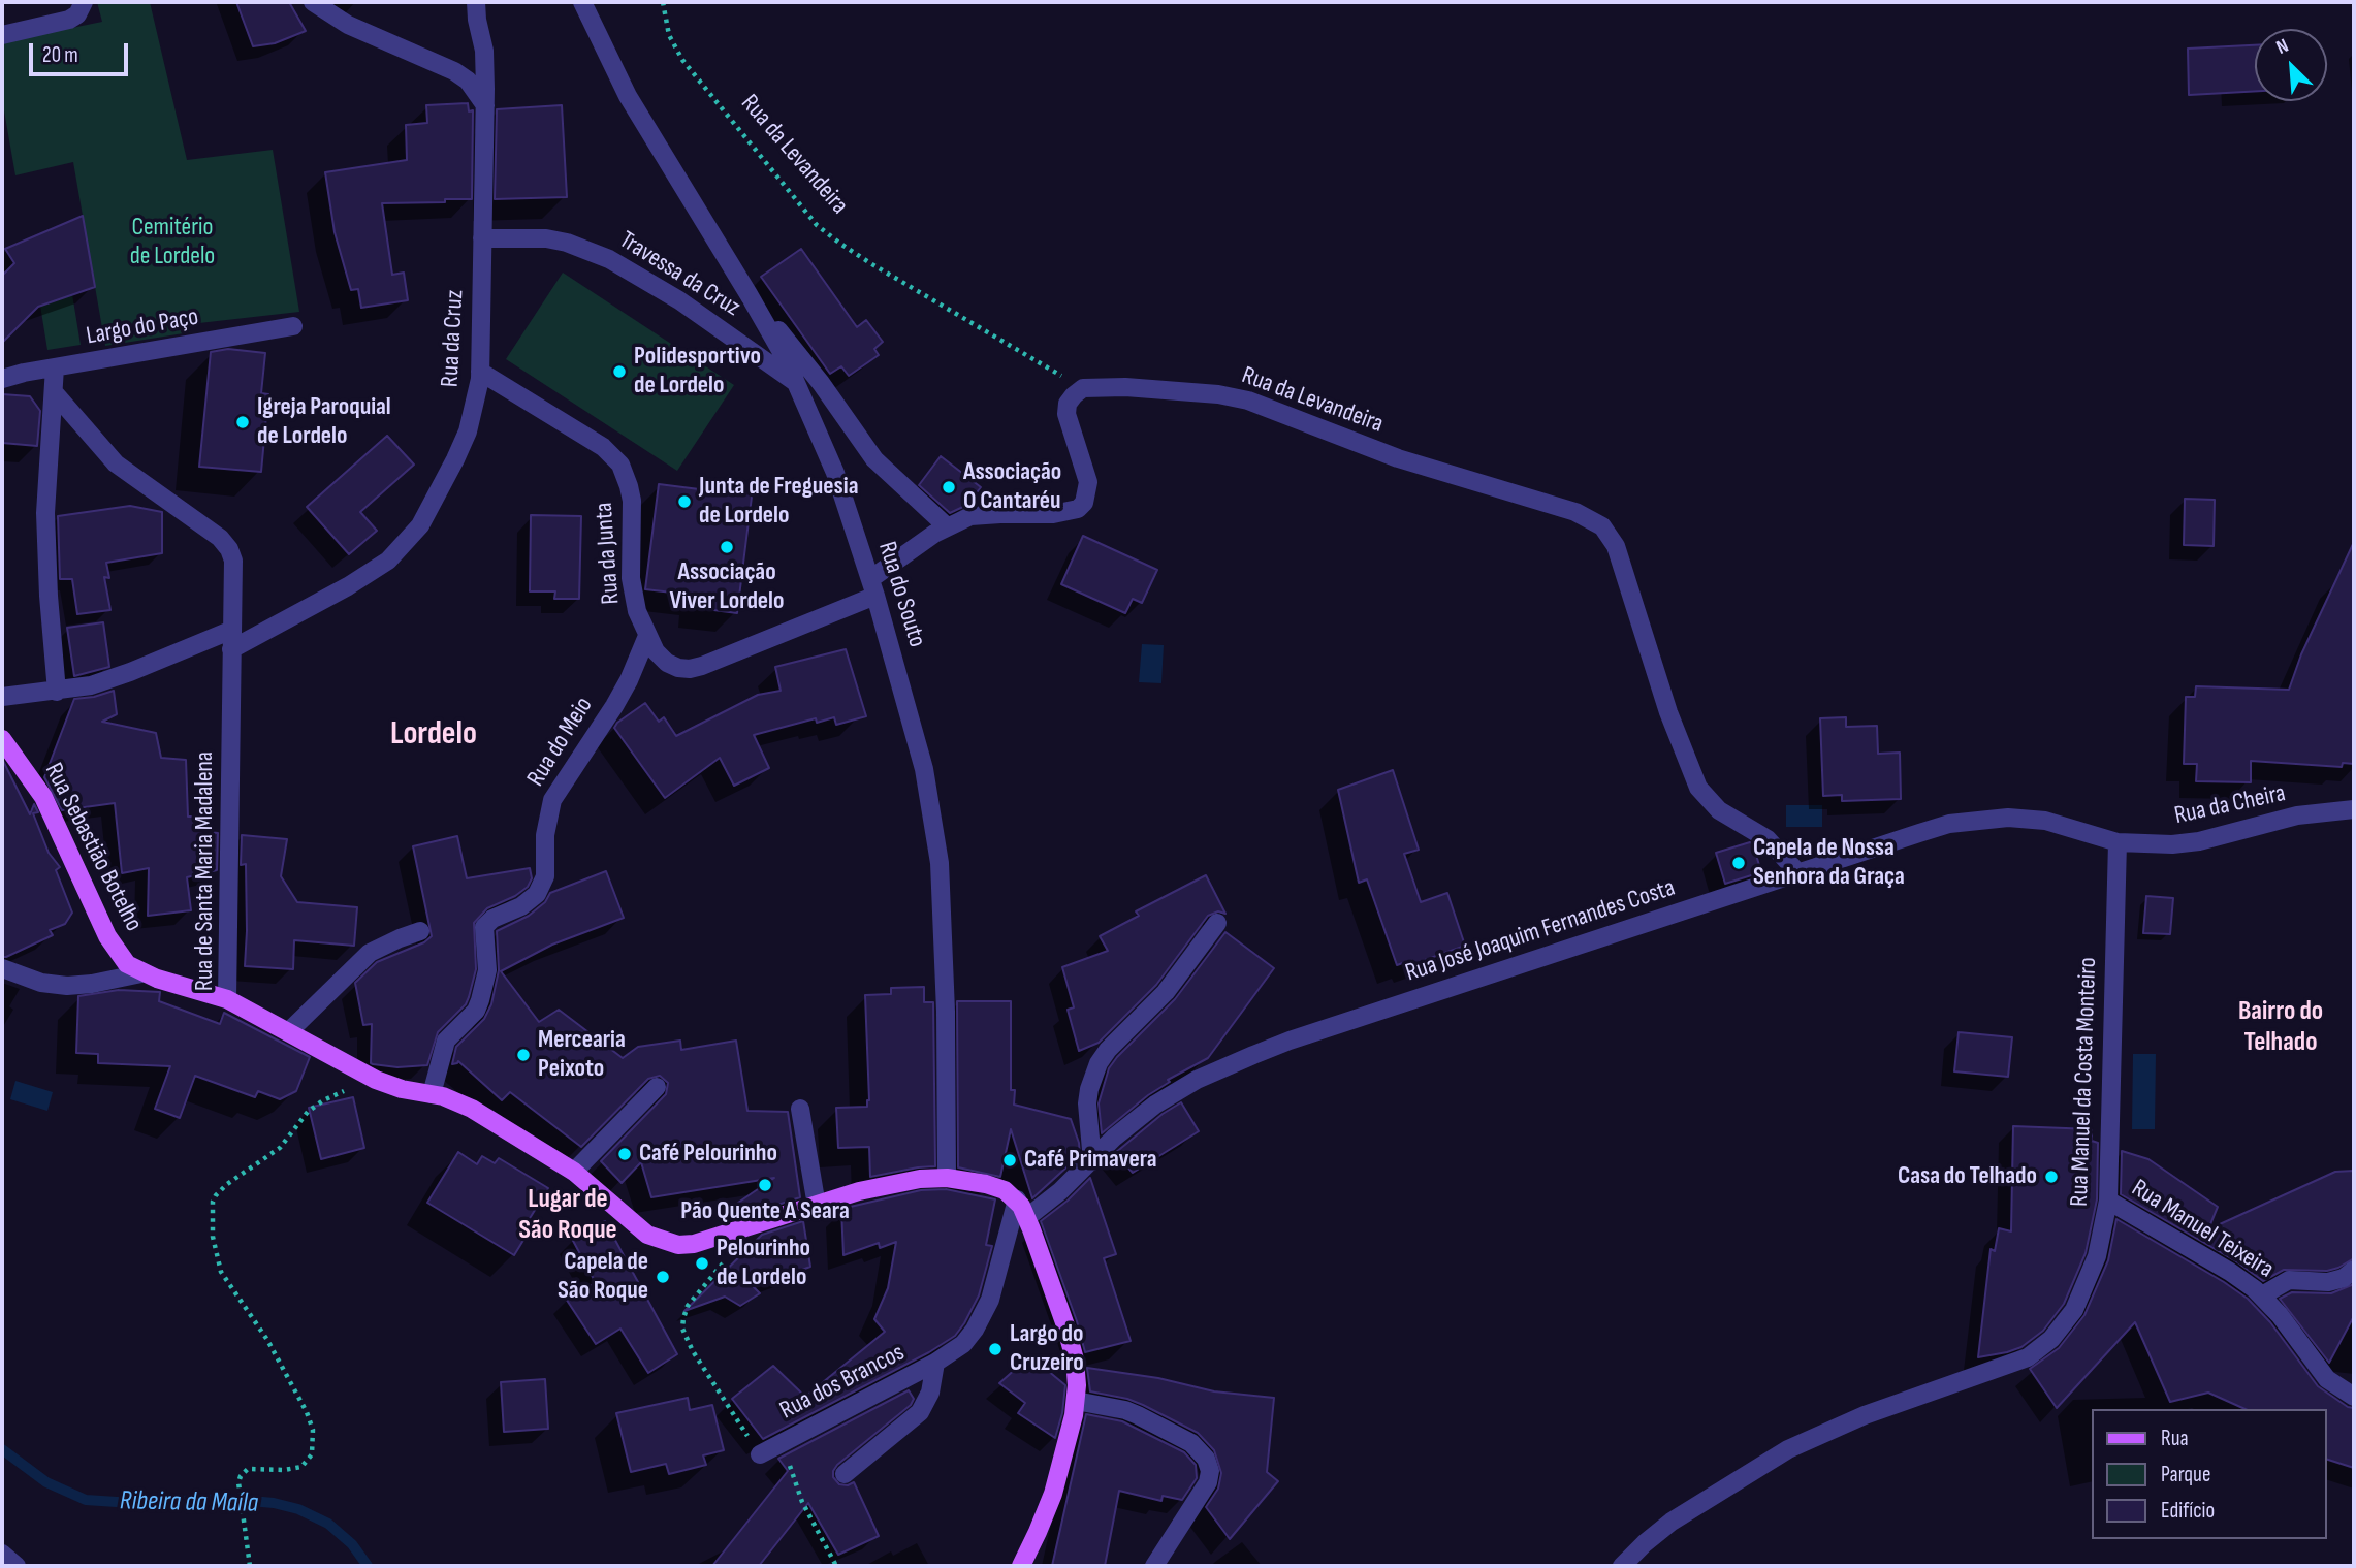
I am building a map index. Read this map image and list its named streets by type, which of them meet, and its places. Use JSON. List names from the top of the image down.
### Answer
{
  "streets": {
    "main road": ["Rua Sebastião Botelho", "Rua de Santa Maria Madalena"],
    "street": [
      "Rua da Levandeira",
      "Travessa da Cruz",
      "Largo do Paço",
      "Rua da Cruz",
      "Rua da Junta",
      "Rua do Souto",
      "Rua do Meio",
      "Rua da Cheira",
      "Rua José Joaquim Fernandes Costa",
      "Rua Manuel da Costa Monteiro",
      "Rua Manuel Teixeira",
      "Rua dos Brancos"
    ]
  },
  "crossings": [
    ["Rua da Levandeira", "Rua da Junta"],
    ["Rua da Levandeira", "Rua José Joaquim Fernandes Costa"],
    ["Travessa da Cruz", "Rua da Cruz"],
    ["Travessa da Cruz", "Rua do Souto"],
    ["Rua da Cruz", "Rua da Junta"],
    ["Rua da Cruz", "Rua de Santa Maria Madalena"],
    ["Rua da Junta", "Rua do Souto"],
    ["Rua da Junta", "Rua do Meio"],
    ["Rua do Souto", "Rua de Santa Maria Madalena"],
    ["Rua do Meio", "Rua de Santa Maria Madalena"],
    ["Rua da Cheira", "Rua José Joaquim Fernandes Costa"],
    ["Rua da Cheira", "Rua Manuel da Costa Monteiro"],
    ["Rua Sebastião Botelho", "Rua de Santa Maria Madalena"],
    ["Rua José Joaquim Fernandes Costa", "Rua Manuel da Costa Monteiro"],
    ["Rua Manuel da Costa Monteiro", "Rua Manuel Teixeira"]
  ],
  "districts": ["Lordelo", "Bairro do Telhado", "Lugar de São Roque"],
  "water": ["Ribeira da Maíla"],
  "parks": ["Cemitério de Lordelo"],
  "places": [
    "Polidesportivo de Lordelo",
    "Igreja Paroquial de Lordelo",
    "Associação O Cantaréu",
    "Junta de Freguesia de Lordelo",
    "Associação Viver Lordelo",
    "Capela de Nossa Senhora da Graça",
    "Mercearia Peixoto",
    "Café Pelourinho",
    "Café Primavera",
    "Casa do Telhado",
    "Pão Quente A Seara",
    "Pelourinho de Lordelo",
    "Capela de São Roque",
    "Largo do Cruzeiro"
  ],
  "legend": ["Rua", "Parque", "Edifício"],
  "scale_bar": "20 m",
  "north": "top left"
}
